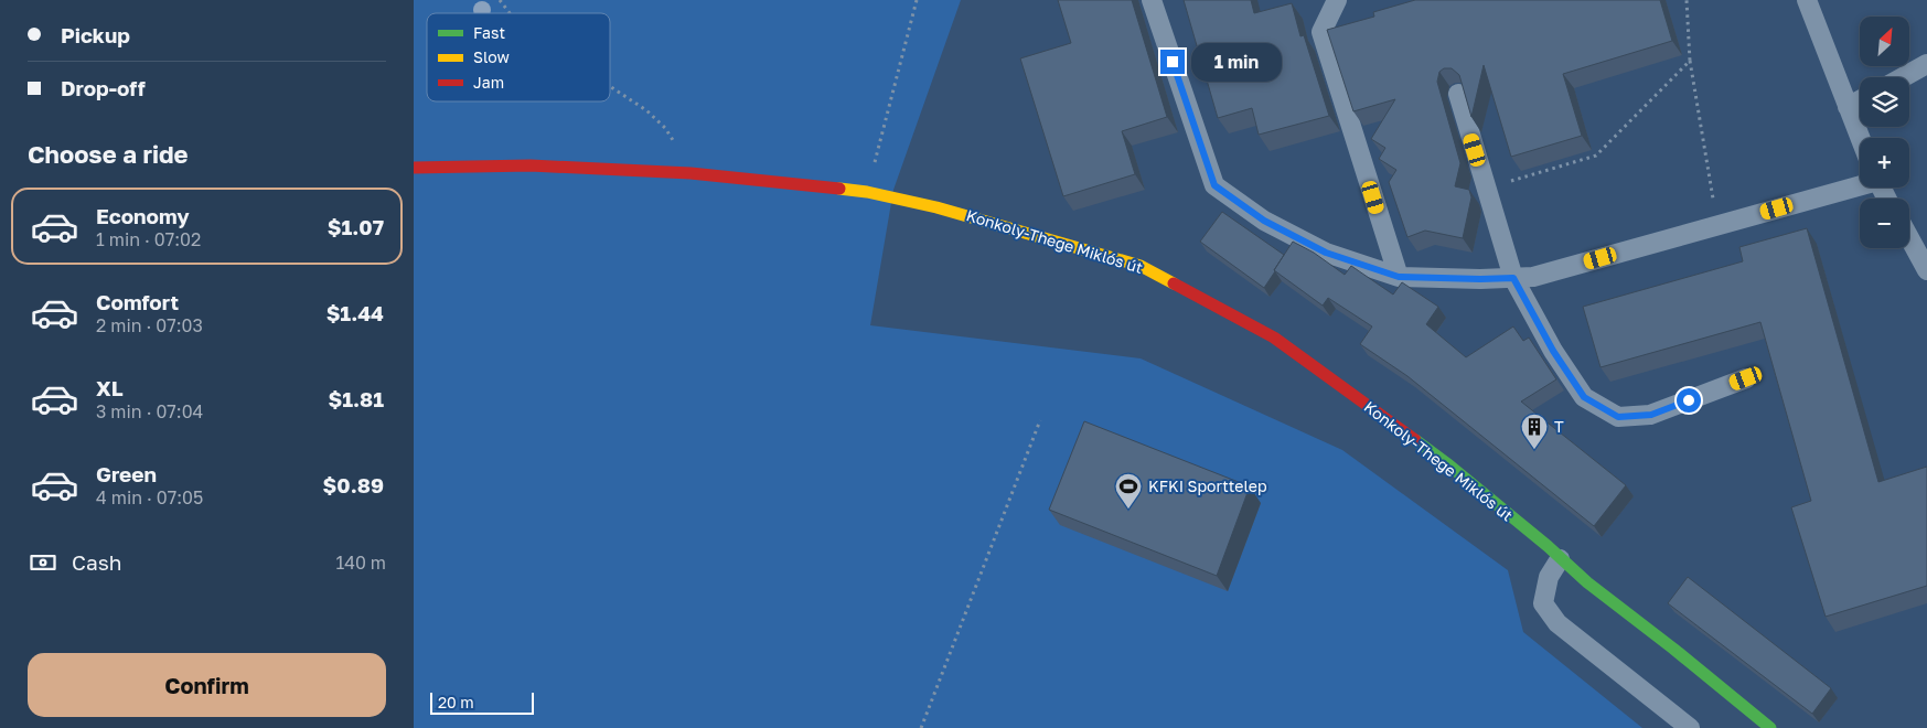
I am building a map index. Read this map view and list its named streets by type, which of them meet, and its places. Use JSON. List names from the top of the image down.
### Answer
{
  "streets": {
    "street": ["Konkoly-Thege Miklós út"]
  },
  "places": {
    "building": ["T"],
    "sports": ["KFKI Sporttelep"]
  },
  "legend": ["Fast", "Slow", "Jam"],
  "scale_bar": "20 m",
  "north": "top right",
  "page": {
    "banner": ["Pickup", "Drop-off"],
    "map_buttons": ["+", "−"],
    "bubble": "1 min",
    "heading": "Choose a ride",
    "list": [
      {
        "name": "Economy",
        "note": "1 min · 07:02",
        "value": "$1.07"
      },
      {
        "name": "Comfort",
        "note": "2 min · 07:03",
        "value": "$1.44"
      },
      {
        "name": "XL",
        "note": "3 min · 07:04",
        "value": "$1.81"
      },
      {
        "name": "Green",
        "note": "4 min · 07:05",
        "value": "$0.89"
      }
    ],
    "pay": ["Cash", "140 m"],
    "buttons": "Confirm",
    "scale": "20 m"
  }
}
